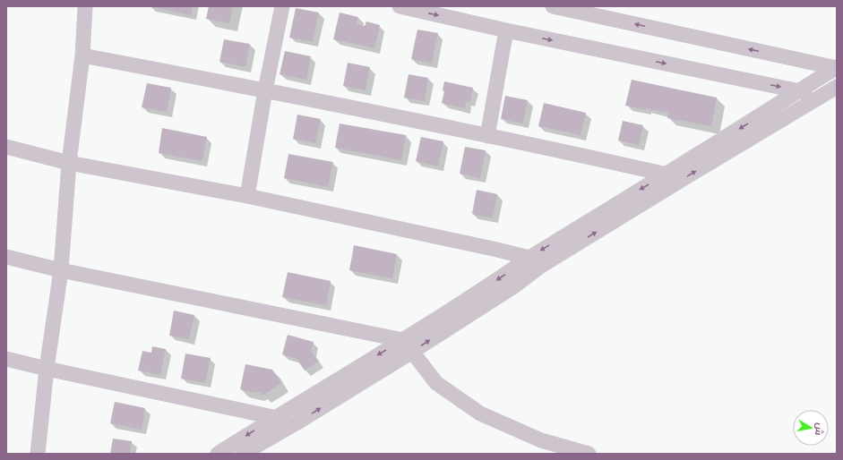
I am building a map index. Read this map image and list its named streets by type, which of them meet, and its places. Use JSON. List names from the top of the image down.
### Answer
{
  "north": "right"
}
